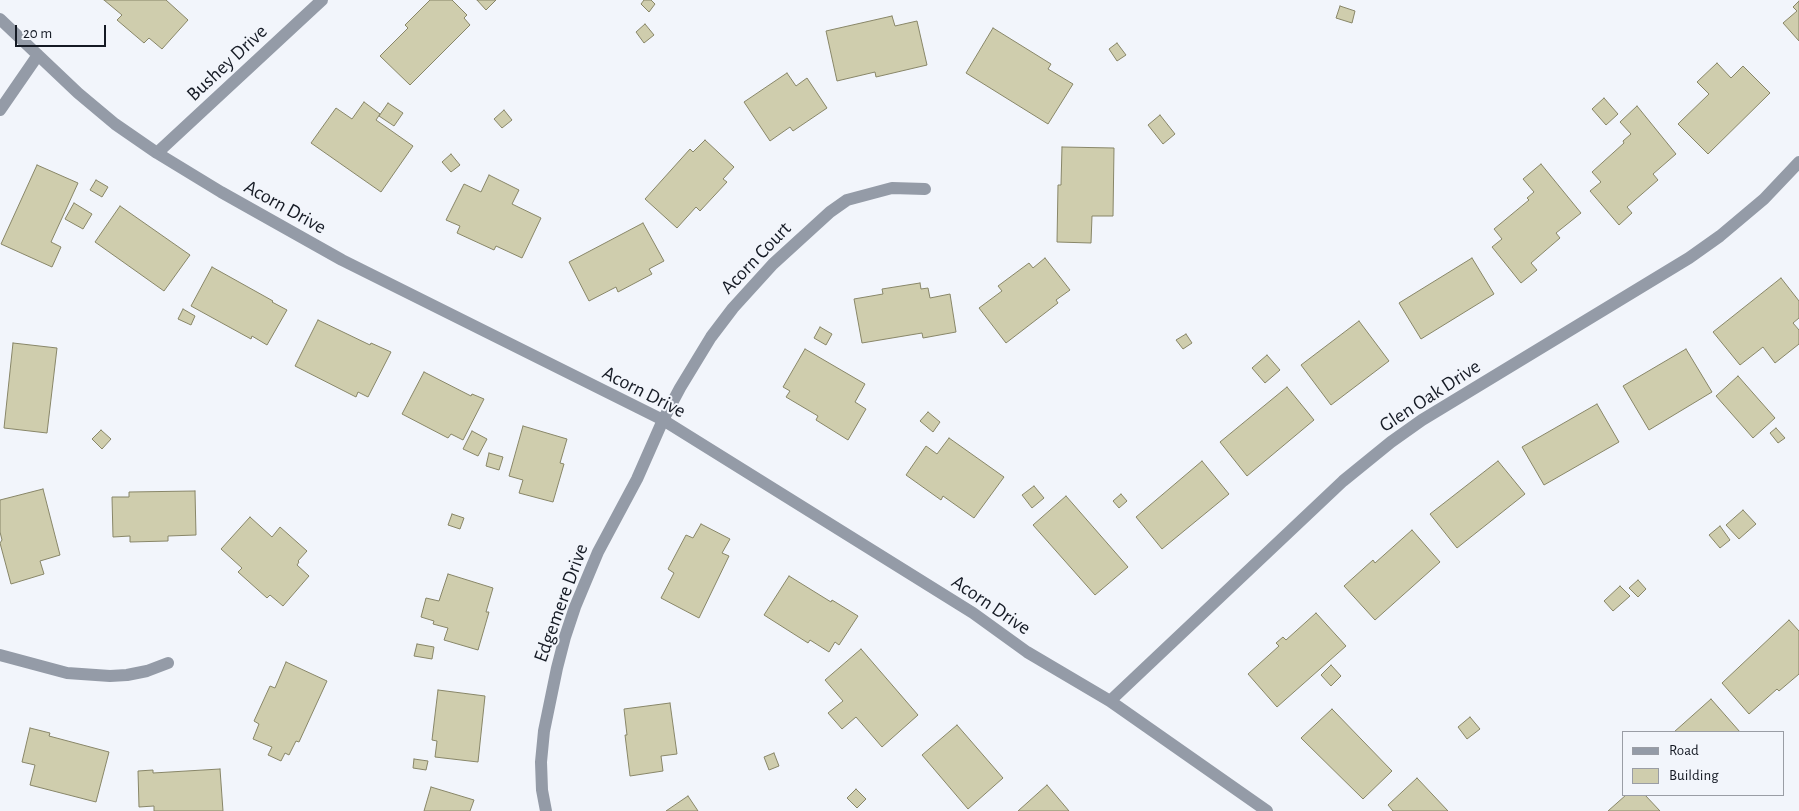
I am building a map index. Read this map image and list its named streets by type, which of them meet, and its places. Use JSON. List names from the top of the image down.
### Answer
{
  "streets": {
    "street": [
      "Bushey Drive",
      "Acorn Drive",
      "Acorn Court",
      "Glen Oak Drive",
      "Edgemere Drive"
    ]
  },
  "crossings": [
    ["Bushey Drive", "Acorn Drive"],
    ["Acorn Drive", "Acorn Court"],
    ["Acorn Drive", "Glen Oak Drive"],
    ["Acorn Drive", "Edgemere Drive"],
    ["Acorn Court", "Edgemere Drive"]
  ],
  "legend": ["Road", "Building"],
  "scale_bar": "20 m"
}
